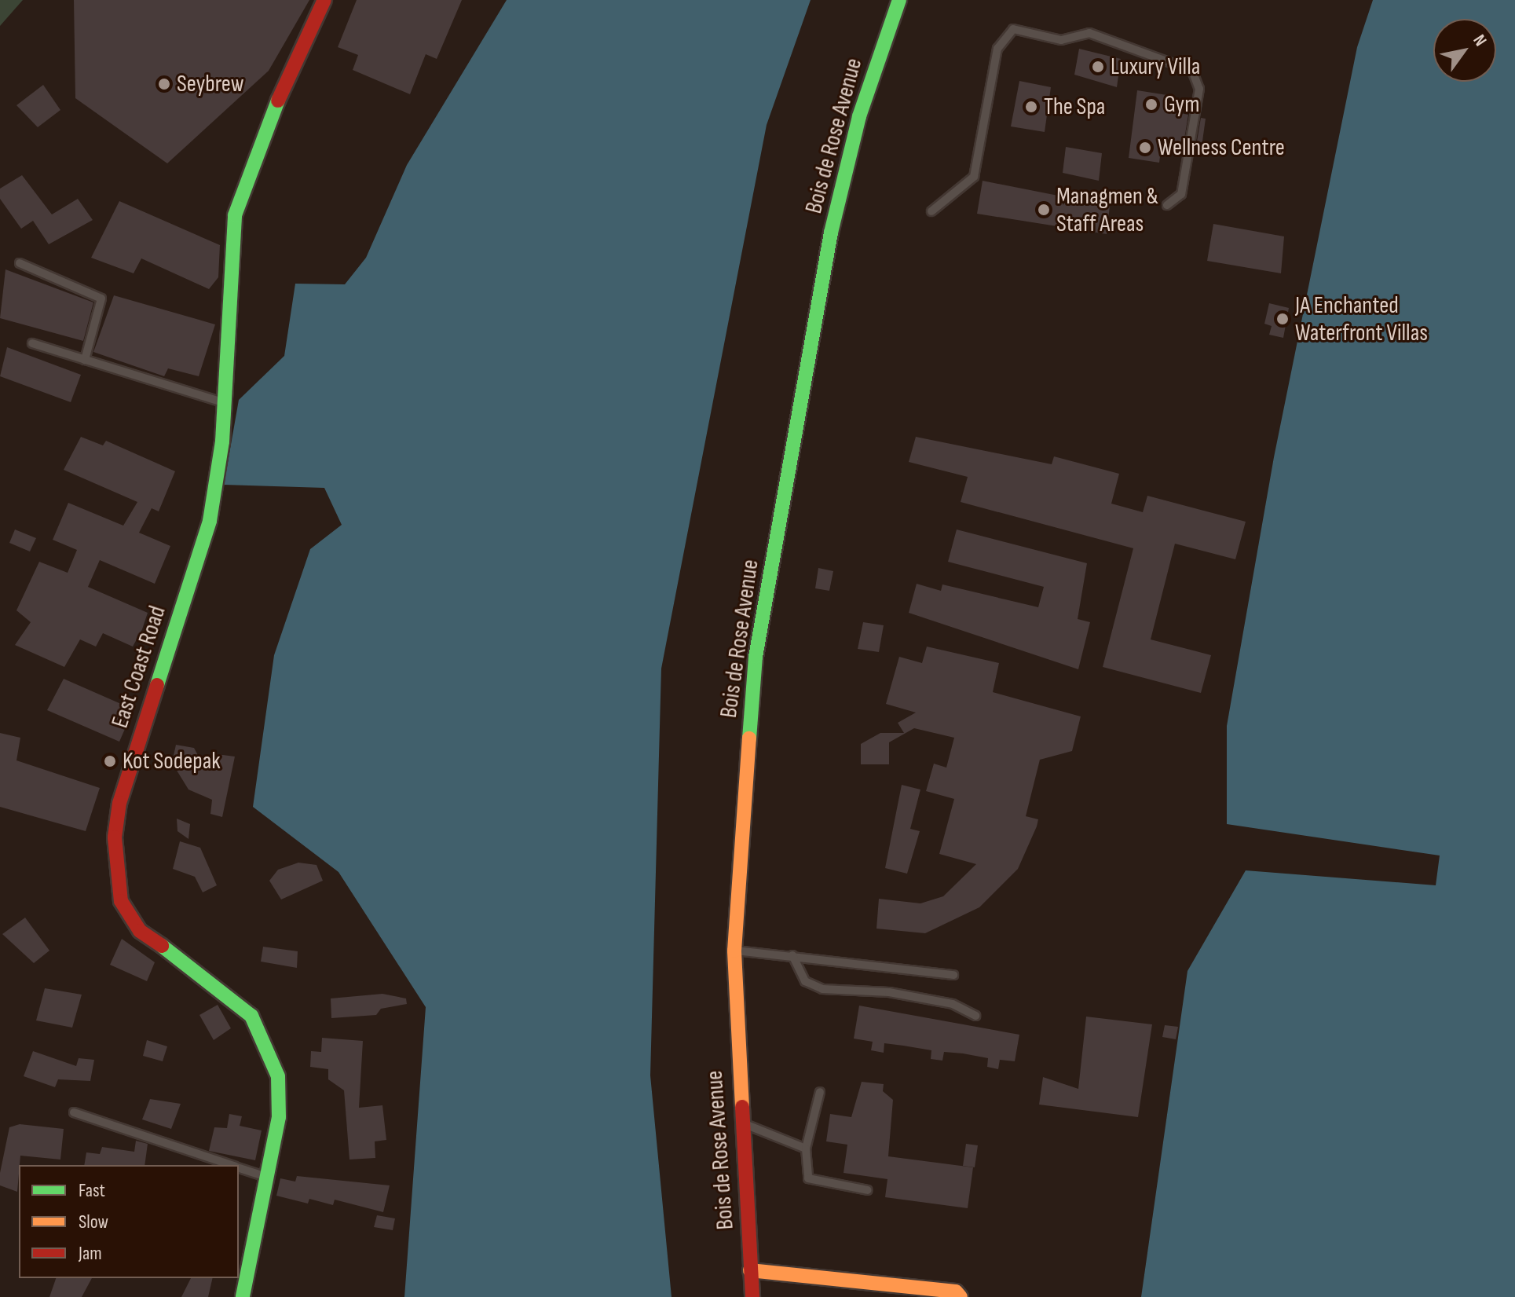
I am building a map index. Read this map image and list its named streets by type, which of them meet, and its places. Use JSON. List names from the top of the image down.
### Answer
{
  "streets": {
    "main road": ["Bois de Rose Avenue", "East Coast Road"]
  },
  "places": [
    "Luxury Villa",
    "Seybrew",
    "Gym",
    "The Spa",
    "Wellness Centre",
    "Managmen & Staff Areas",
    "JA Enchanted Waterfront Villas",
    "Kot Sodepak"
  ],
  "legend": ["Fast", "Slow", "Jam"],
  "north": "top right"
}
